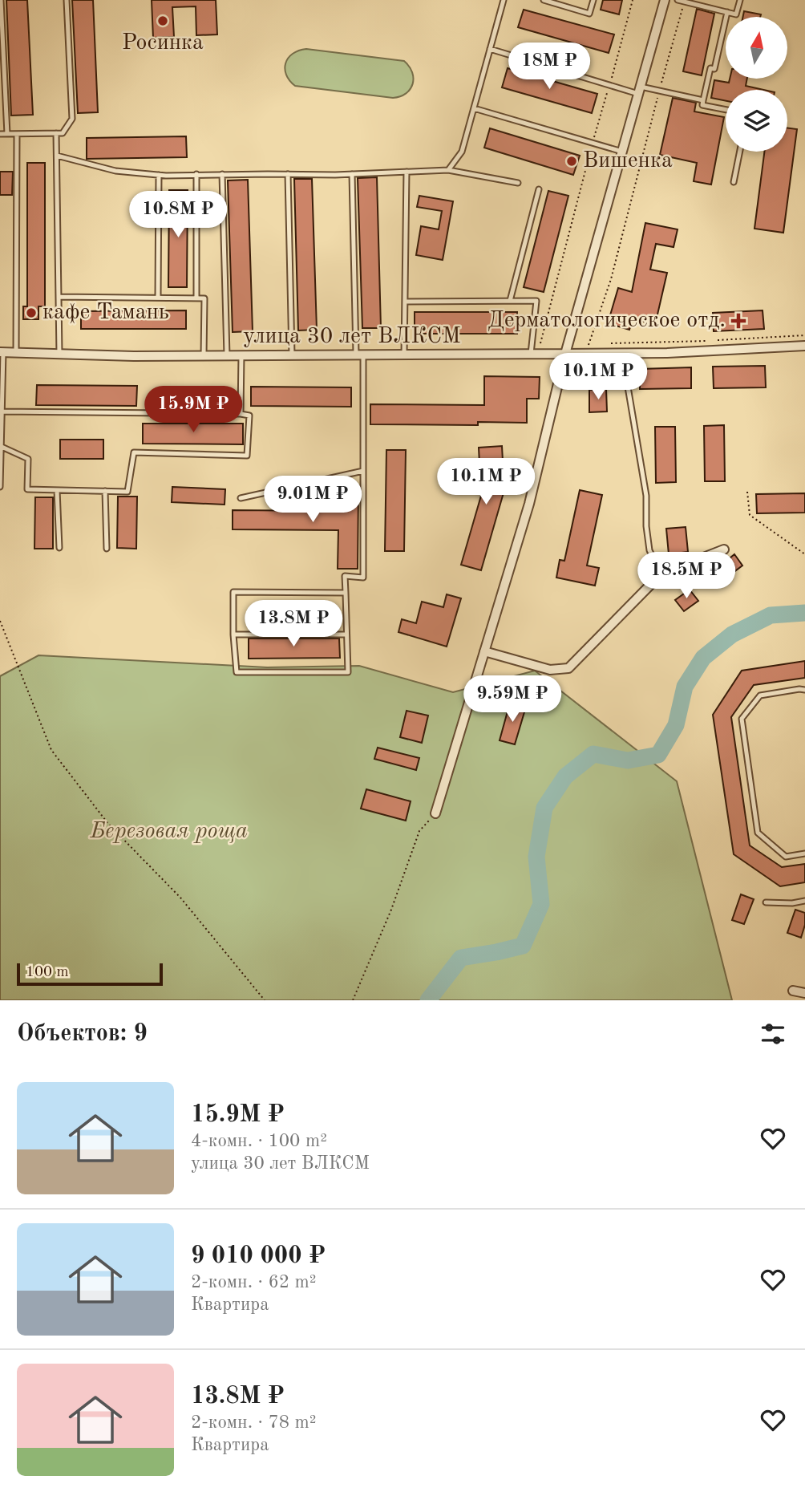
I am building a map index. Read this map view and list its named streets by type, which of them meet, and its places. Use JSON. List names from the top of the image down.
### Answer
{
  "streets": {
    "street": ["улица 30 лет ВЛКСМ"]
  },
  "parks": ["Березовая роща"],
  "places": {
    "other": ["Росинка", "Вишенка", "кафе Тамань"],
    "health": ["Дерматологическое отд."]
  },
  "scale_bar": "100 m",
  "north": "top",
  "page": {
    "price": [
      "18M ₽",
      "10.8M ₽",
      "10.1M ₽",
      "15.9M ₽",
      "10.1M ₽",
      "9.01M ₽",
      "18.5M ₽",
      "13.8M ₽",
      "9.59M ₽"
    ],
    "scale": "100 m",
    "heading": "Объектов: 9",
    "list": [
      {
        "name": "15.9M ₽",
        "note": "4-комн. · 100 m² · улица 30 лет ВЛКСМ"
      },
      {
        "name": "9 010 000 ₽",
        "note": "2-комн. · 62 m² · Квартира"
      },
      {
        "name": "13.8M ₽",
        "note": "2-комн. · 78 m² · Квартира"
      }
    ]
  }
}
